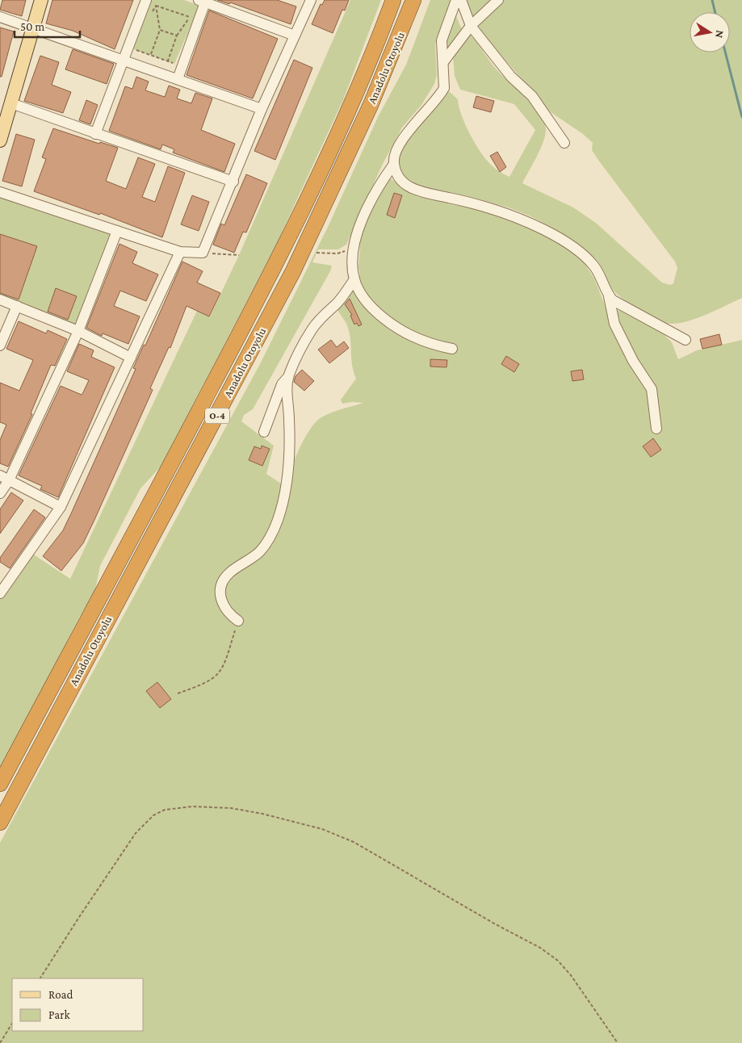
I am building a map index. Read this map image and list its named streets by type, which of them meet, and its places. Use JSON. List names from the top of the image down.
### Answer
{
  "streets": {
    "highway": ["Anadolu Otoyolu", "O-4"]
  },
  "legend": ["Road", "Park"],
  "scale_bar": "50 m",
  "north": "right"
}
